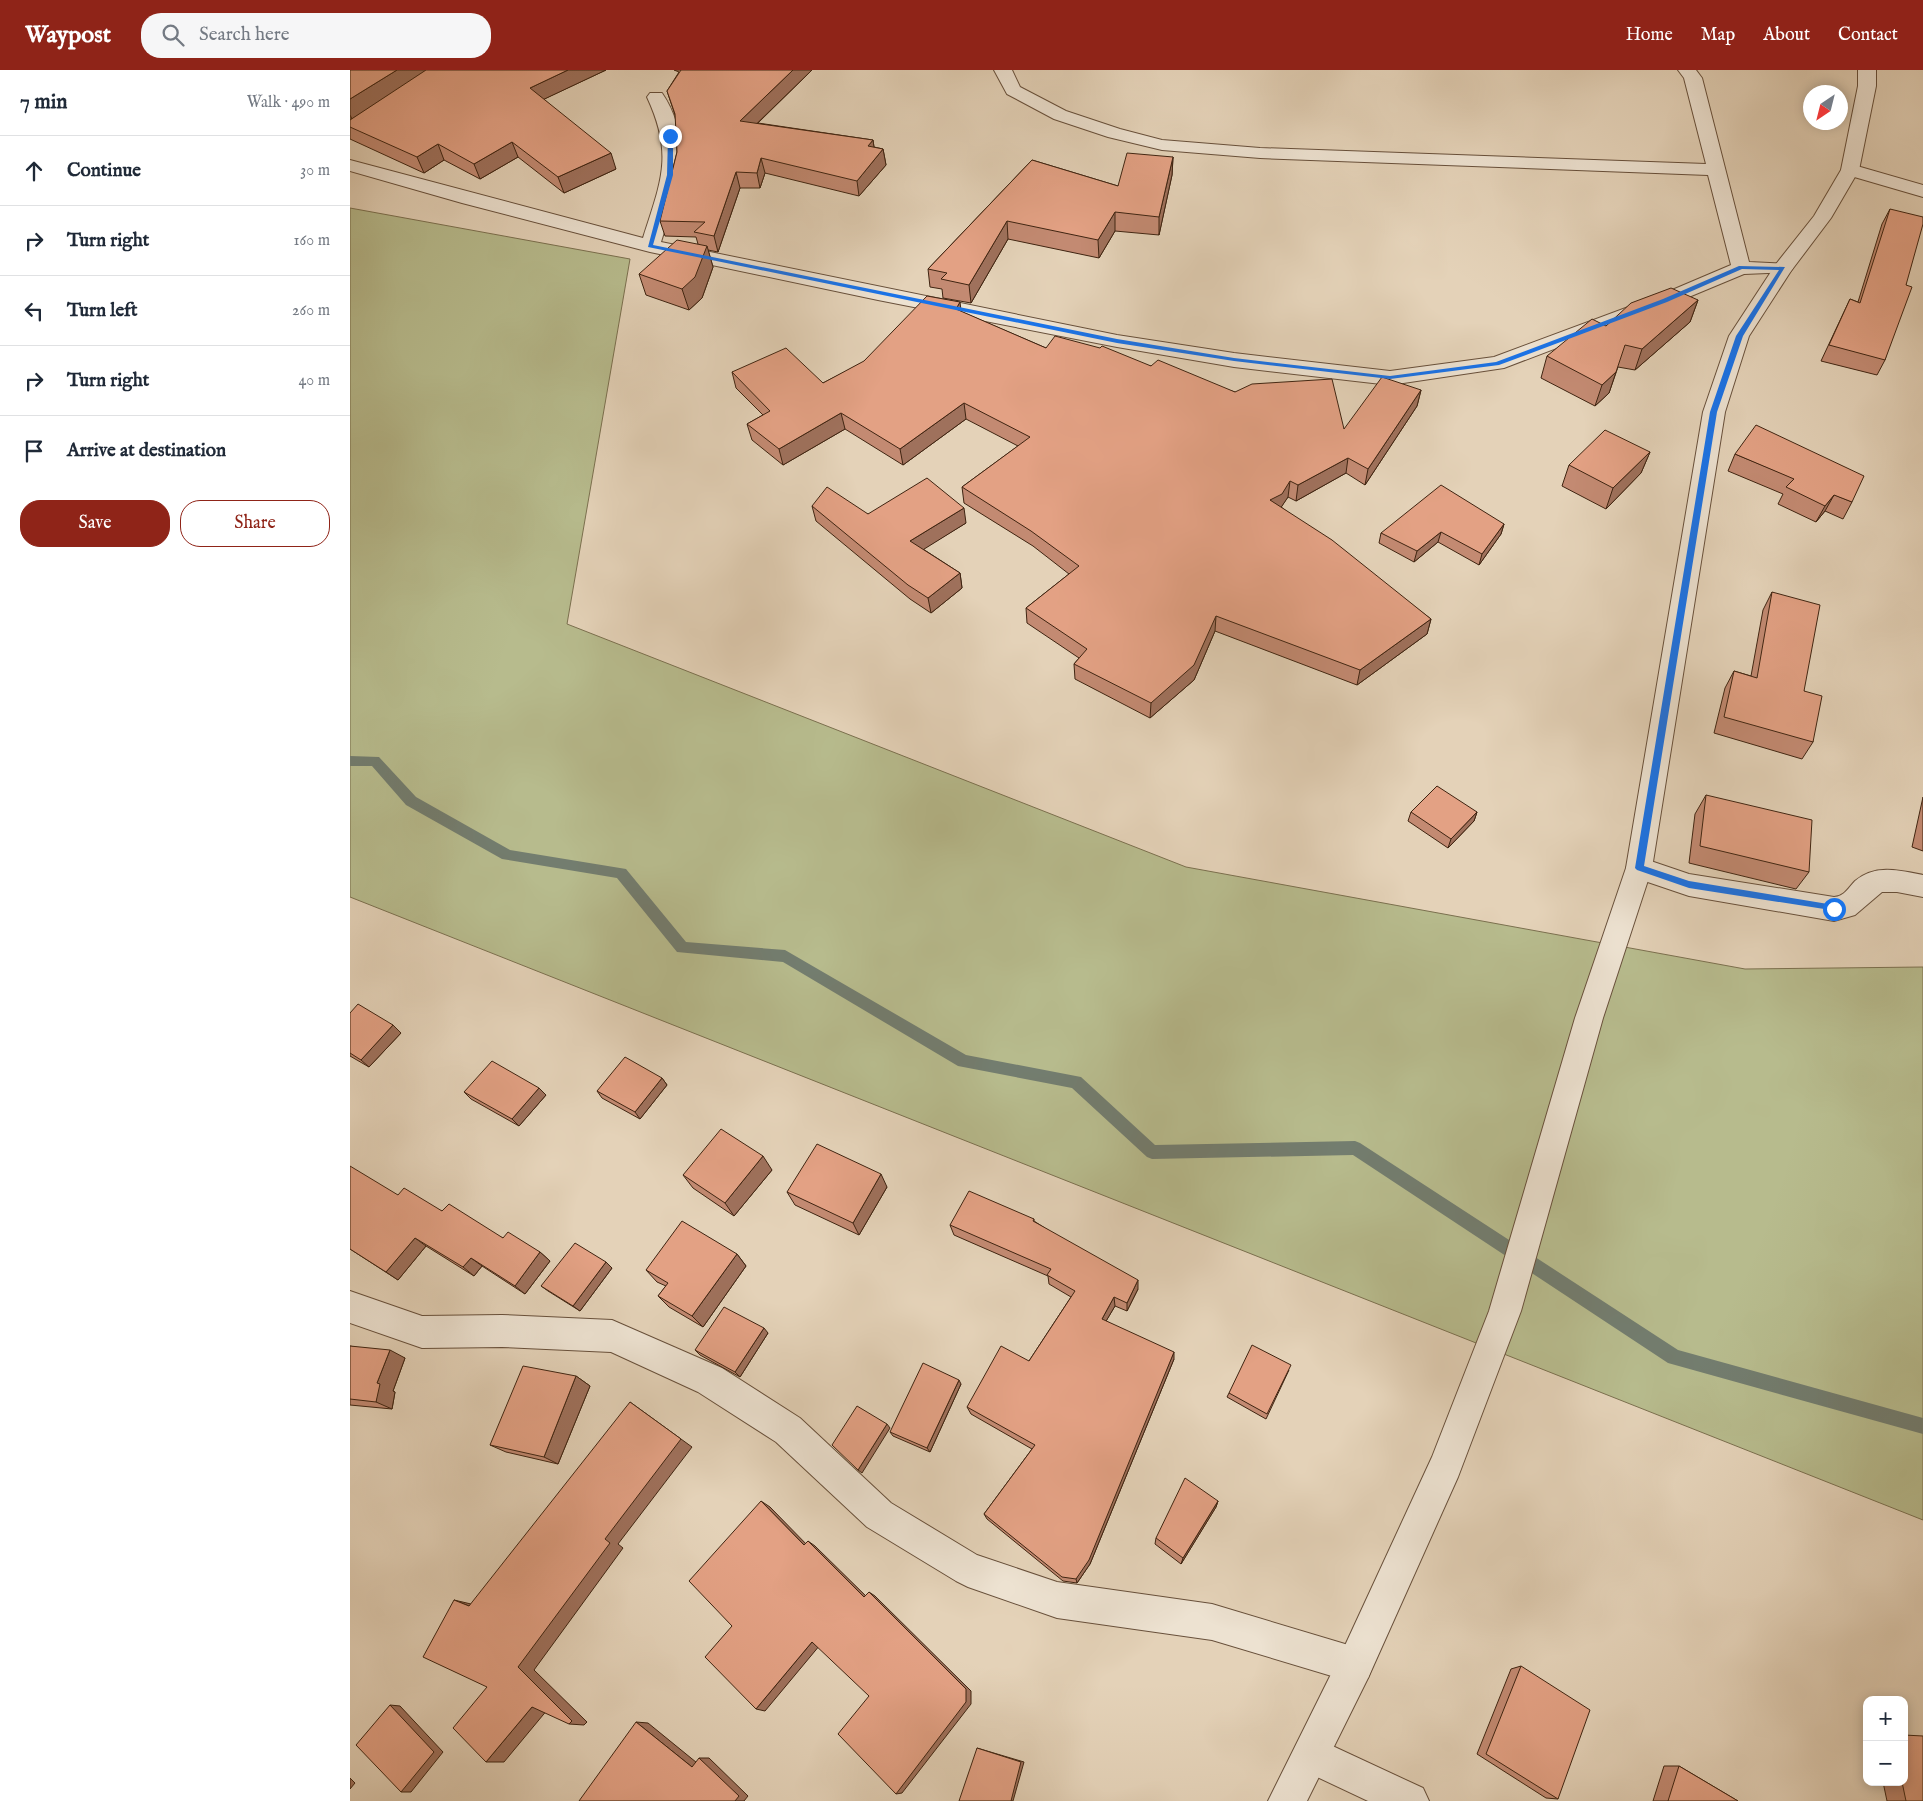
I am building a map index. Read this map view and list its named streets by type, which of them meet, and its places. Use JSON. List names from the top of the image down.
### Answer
{
  "north": "bottom left",
  "page": {
    "header": "Waypost",
    "search": "Search here",
    "nav": [
      "Home",
      "Map",
      "About",
      "Contact"
    ],
    "heading": ["7 min", "Walk · 490 m"],
    "list": [
      ["Continue", "30 m"],
      ["Turn right", "160 m"],
      ["Turn left", "260 m"],
      ["Turn right", "40 m"],
      "Arrive at destination"
    ],
    "buttons": ["Save", "Share"],
    "map_buttons": ["+", "−"]
  }
}
